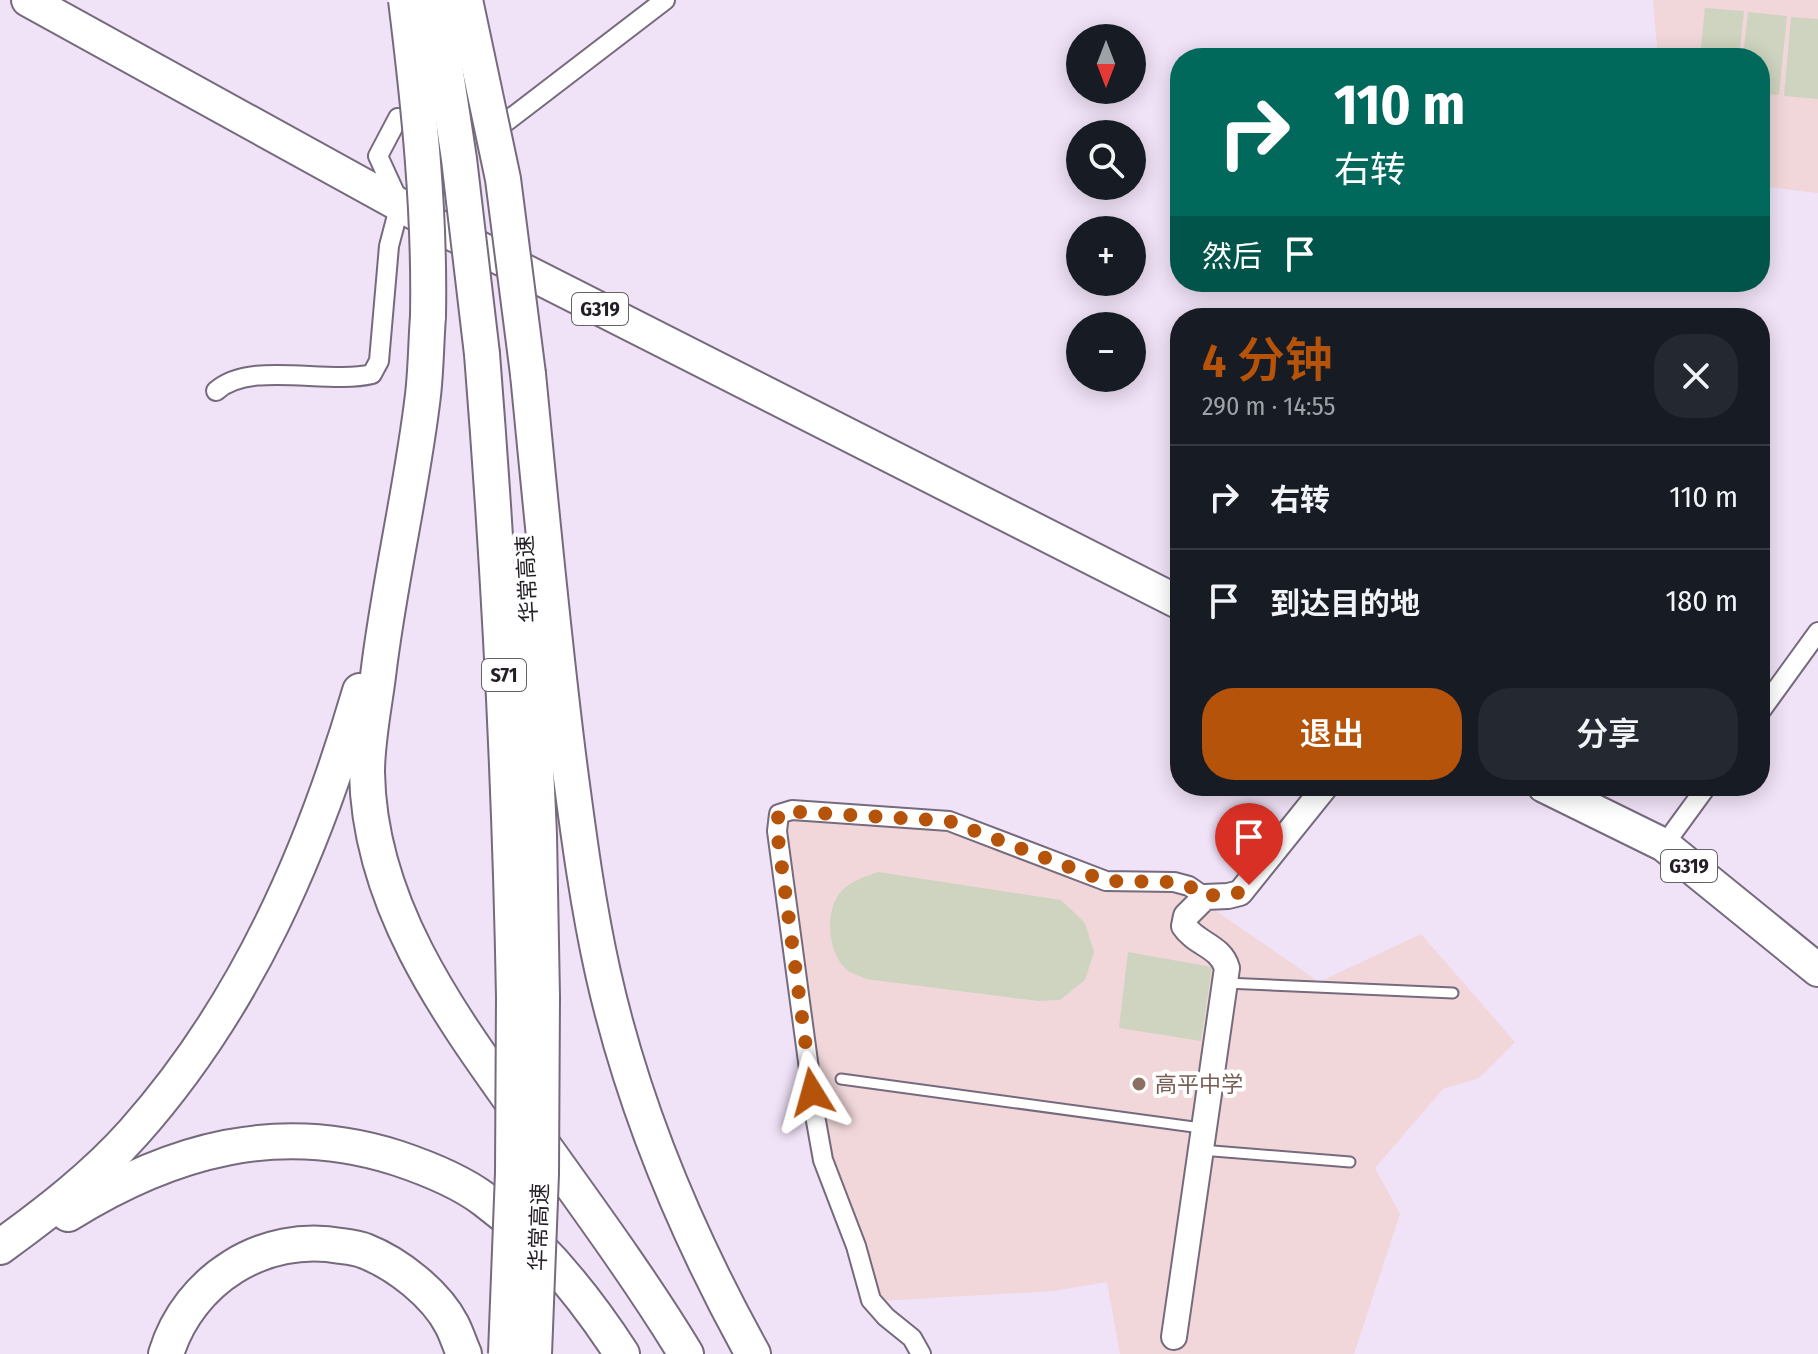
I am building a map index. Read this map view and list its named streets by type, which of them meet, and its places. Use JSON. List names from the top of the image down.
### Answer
{
  "streets": {
    "highway": ["G319", "华常高速", "S71"]
  },
  "places": ["高平中学"],
  "north": "bottom",
  "page": {
    "map_buttons": ["+", "−"],
    "turn": ["110 m", "右转"],
    "then": "然后",
    "heading": ["4 分钟", "290 m · 14:55"],
    "list": [
      {
        "name": "右转",
        "value": "110 m"
      },
      {
        "name": "到达目的地",
        "value": "180 m"
      }
    ],
    "buttons": ["退出", "分享"]
  }
}
